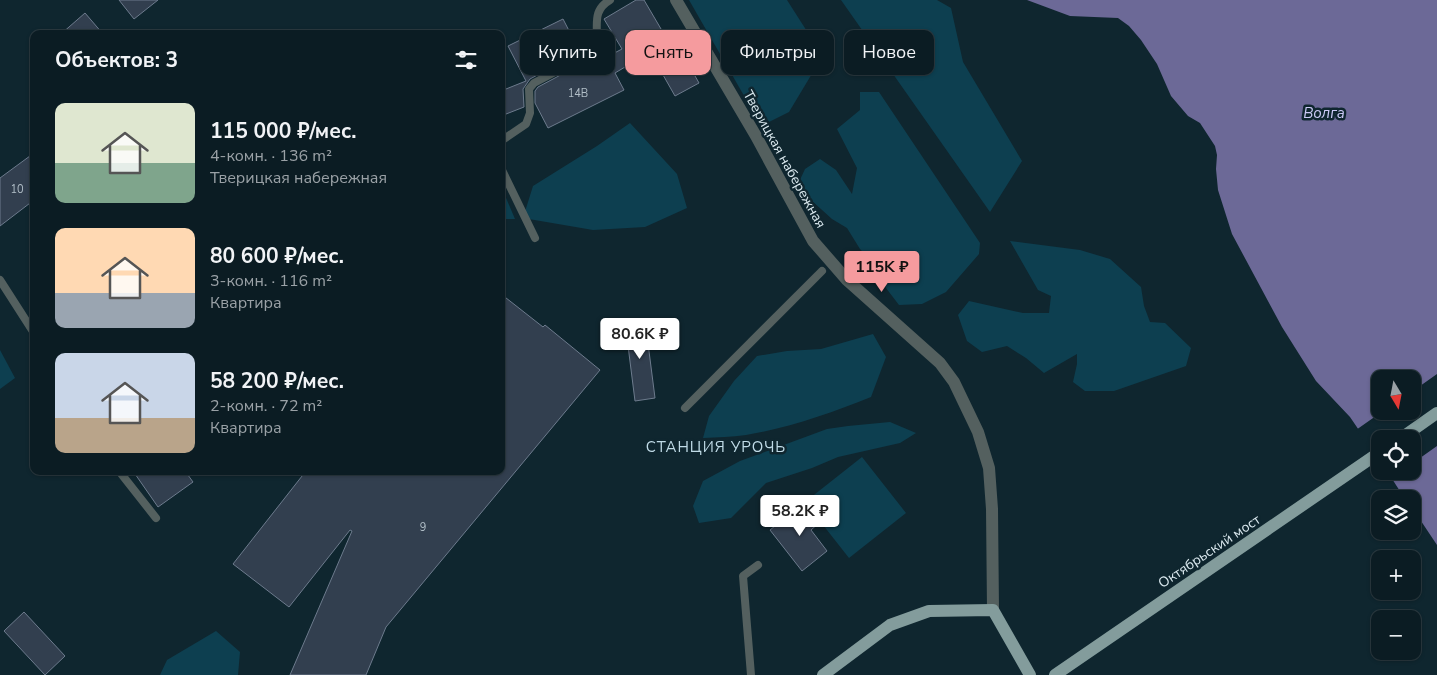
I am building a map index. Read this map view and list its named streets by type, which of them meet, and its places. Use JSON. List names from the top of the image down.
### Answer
{
  "streets": {
    "main road": ["Октябрьский мост"],
    "street": ["Тверицкая набережная"]
  },
  "districts": ["СТАНЦИЯ УРОЧЬ"],
  "water": ["Волга"],
  "house_numbers": ["14В", "10", "9"],
  "north": "bottom",
  "page": {
    "chip": [
      "Купить",
      "Снять",
      "Фильтры",
      "Новое"
    ],
    "heading": "Объектов: 3",
    "list": [
      {
        "name": "115 000 ₽/мес.",
        "note": "4-комн. · 136 m² · Тверицкая набережная"
      },
      {
        "name": "80 600 ₽/мес.",
        "note": "3-комн. · 116 m² · Квартира"
      },
      {
        "name": "58 200 ₽/мес.",
        "note": "2-комн. · 72 m² · Квартира"
      }
    ],
    "price": ["115K ₽", "80.6K ₽", "58.2K ₽"],
    "map_buttons": ["+", "−"]
  }
}
